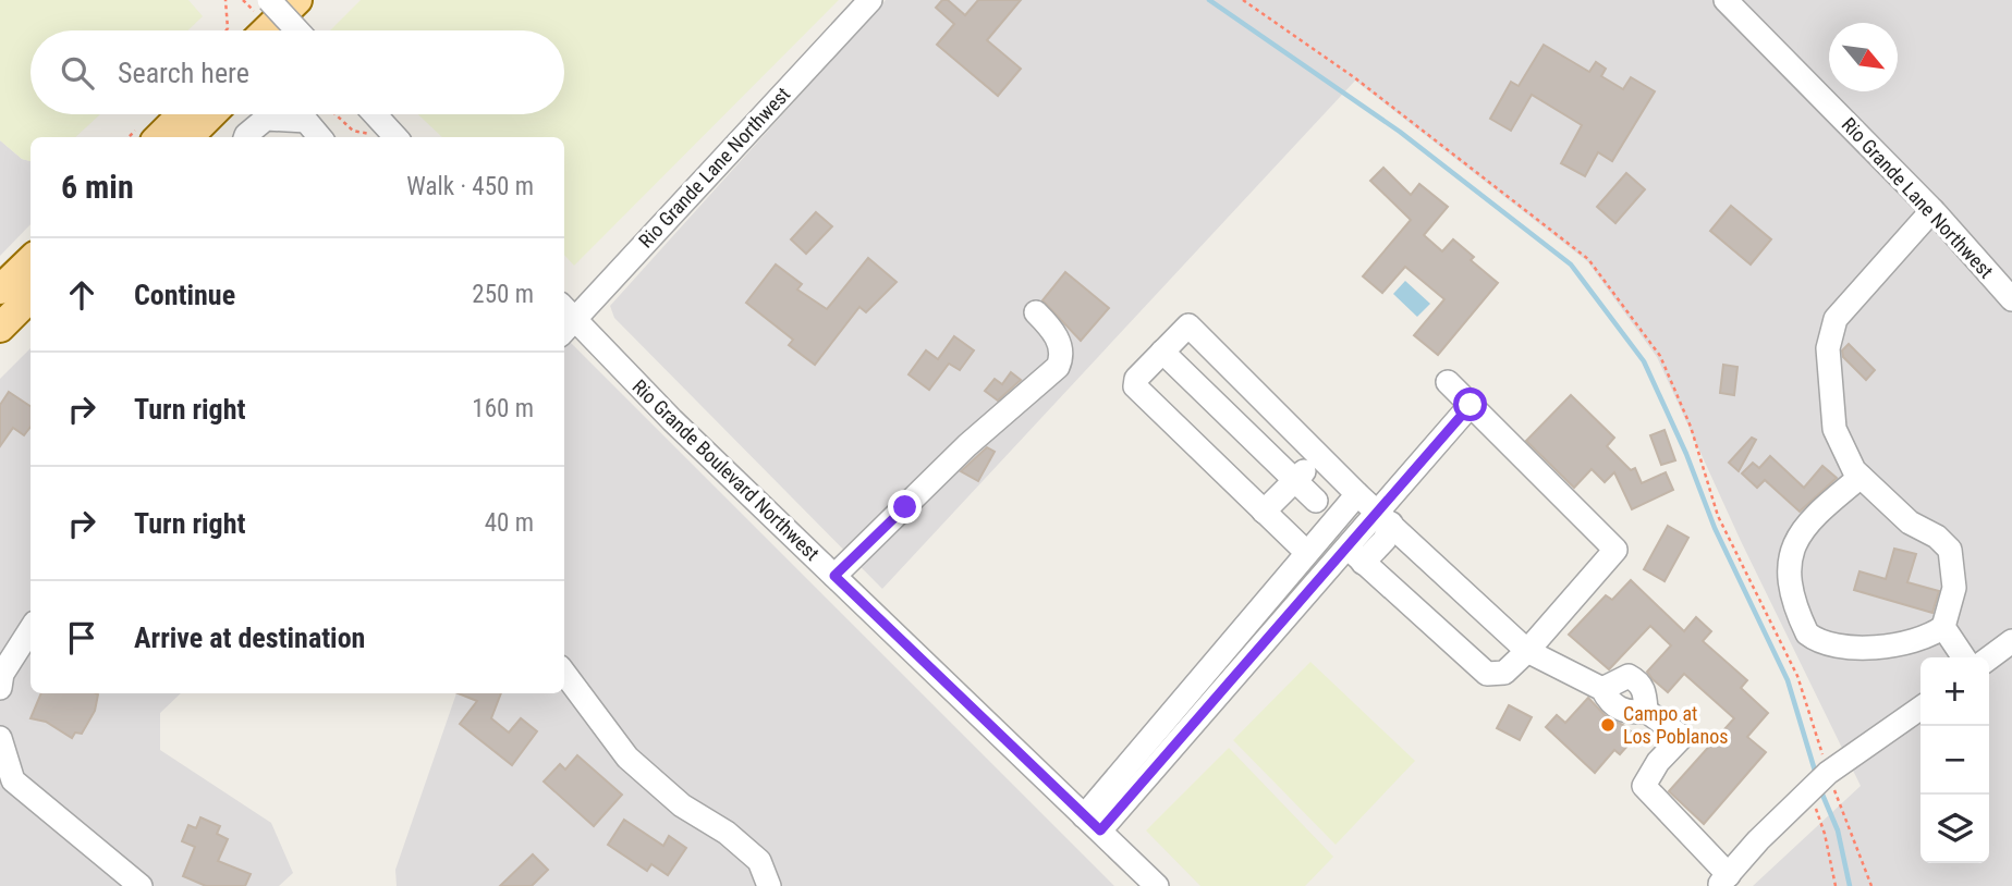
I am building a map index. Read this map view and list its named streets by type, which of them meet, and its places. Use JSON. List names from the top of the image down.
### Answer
{
  "streets": {
    "street": ["Rio Grande Lane Northwest", "Rio Grande Boulevard Northwest"]
  },
  "crossings": [
    ["Rio Grande Lane Northwest", "Rio Grande Boulevard Northwest"]
  ],
  "places": ["Campo at Los Poblanos"],
  "north": "bottom right",
  "page": {
    "search": "Search here",
    "heading": ["6 min", "Walk · 450 m"],
    "list": [
      ["Continue", "250 m"],
      ["Turn right", "160 m"],
      ["Turn right", "40 m"],
      "Arrive at destination"
    ],
    "map_buttons": ["+", "−"]
  }
}
